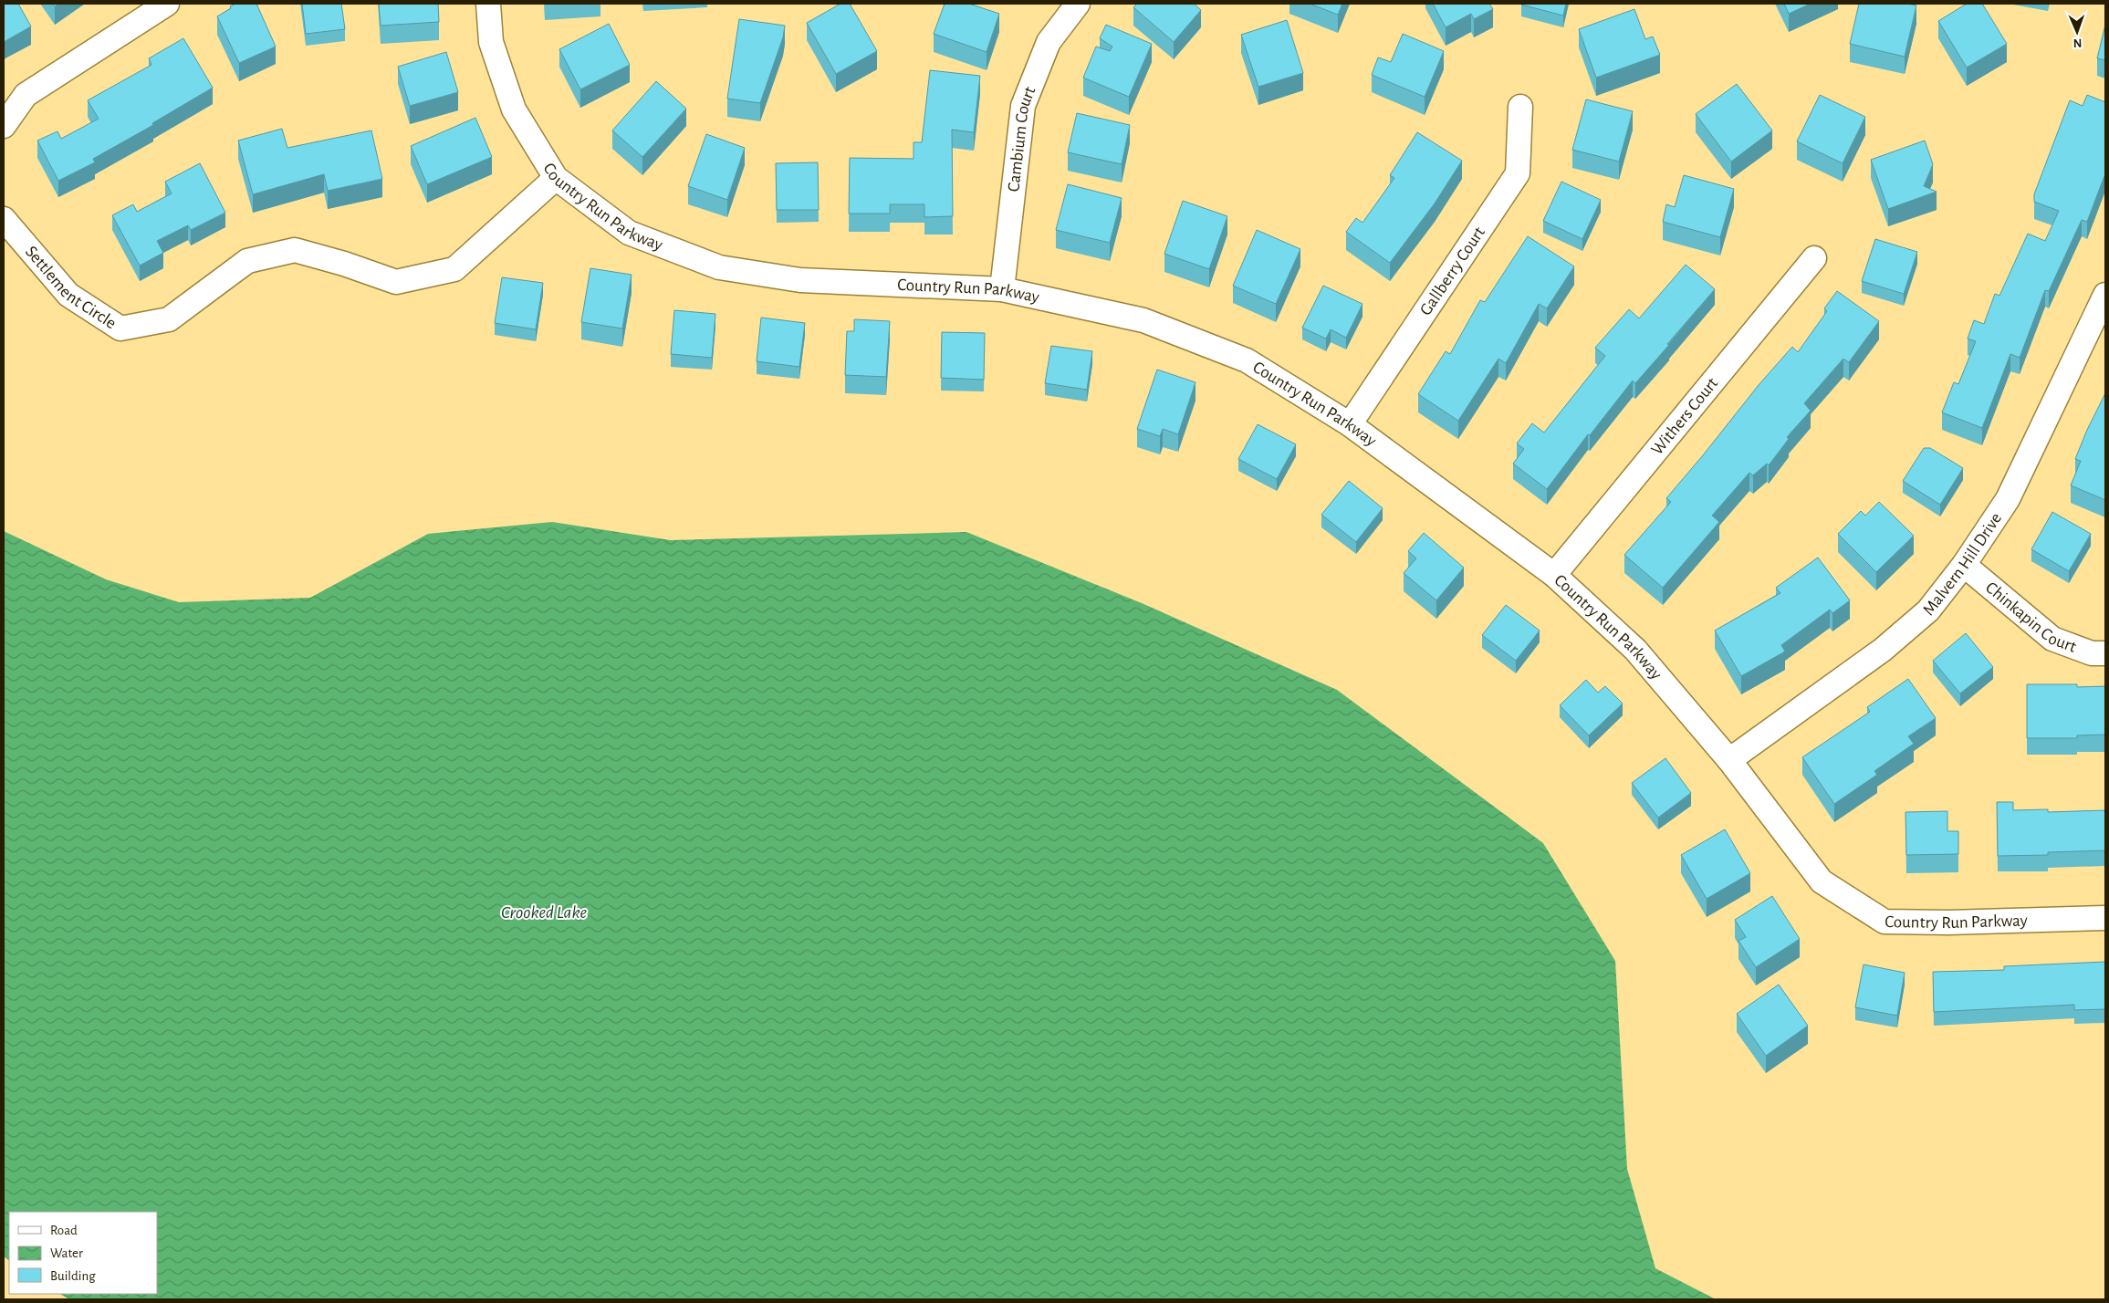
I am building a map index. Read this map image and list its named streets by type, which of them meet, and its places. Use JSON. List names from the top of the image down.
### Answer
{
  "streets": {
    "street": [
      "Cambium Court",
      "Country Run Parkway",
      "Gallberry Court",
      "Settlement Circle",
      "Withers Court",
      "Malvern Hill Drive",
      "Chinkapin Court"
    ]
  },
  "crossings": [
    ["Cambium Court", "Country Run Parkway"],
    ["Country Run Parkway", "Gallberry Court"],
    ["Country Run Parkway", "Settlement Circle"],
    ["Country Run Parkway", "Withers Court"],
    ["Country Run Parkway", "Malvern Hill Drive"],
    ["Malvern Hill Drive", "Chinkapin Court"]
  ],
  "water": ["Crooked Lake"],
  "legend": ["Road", "Water", "Building"],
  "north": "bottom"
}
